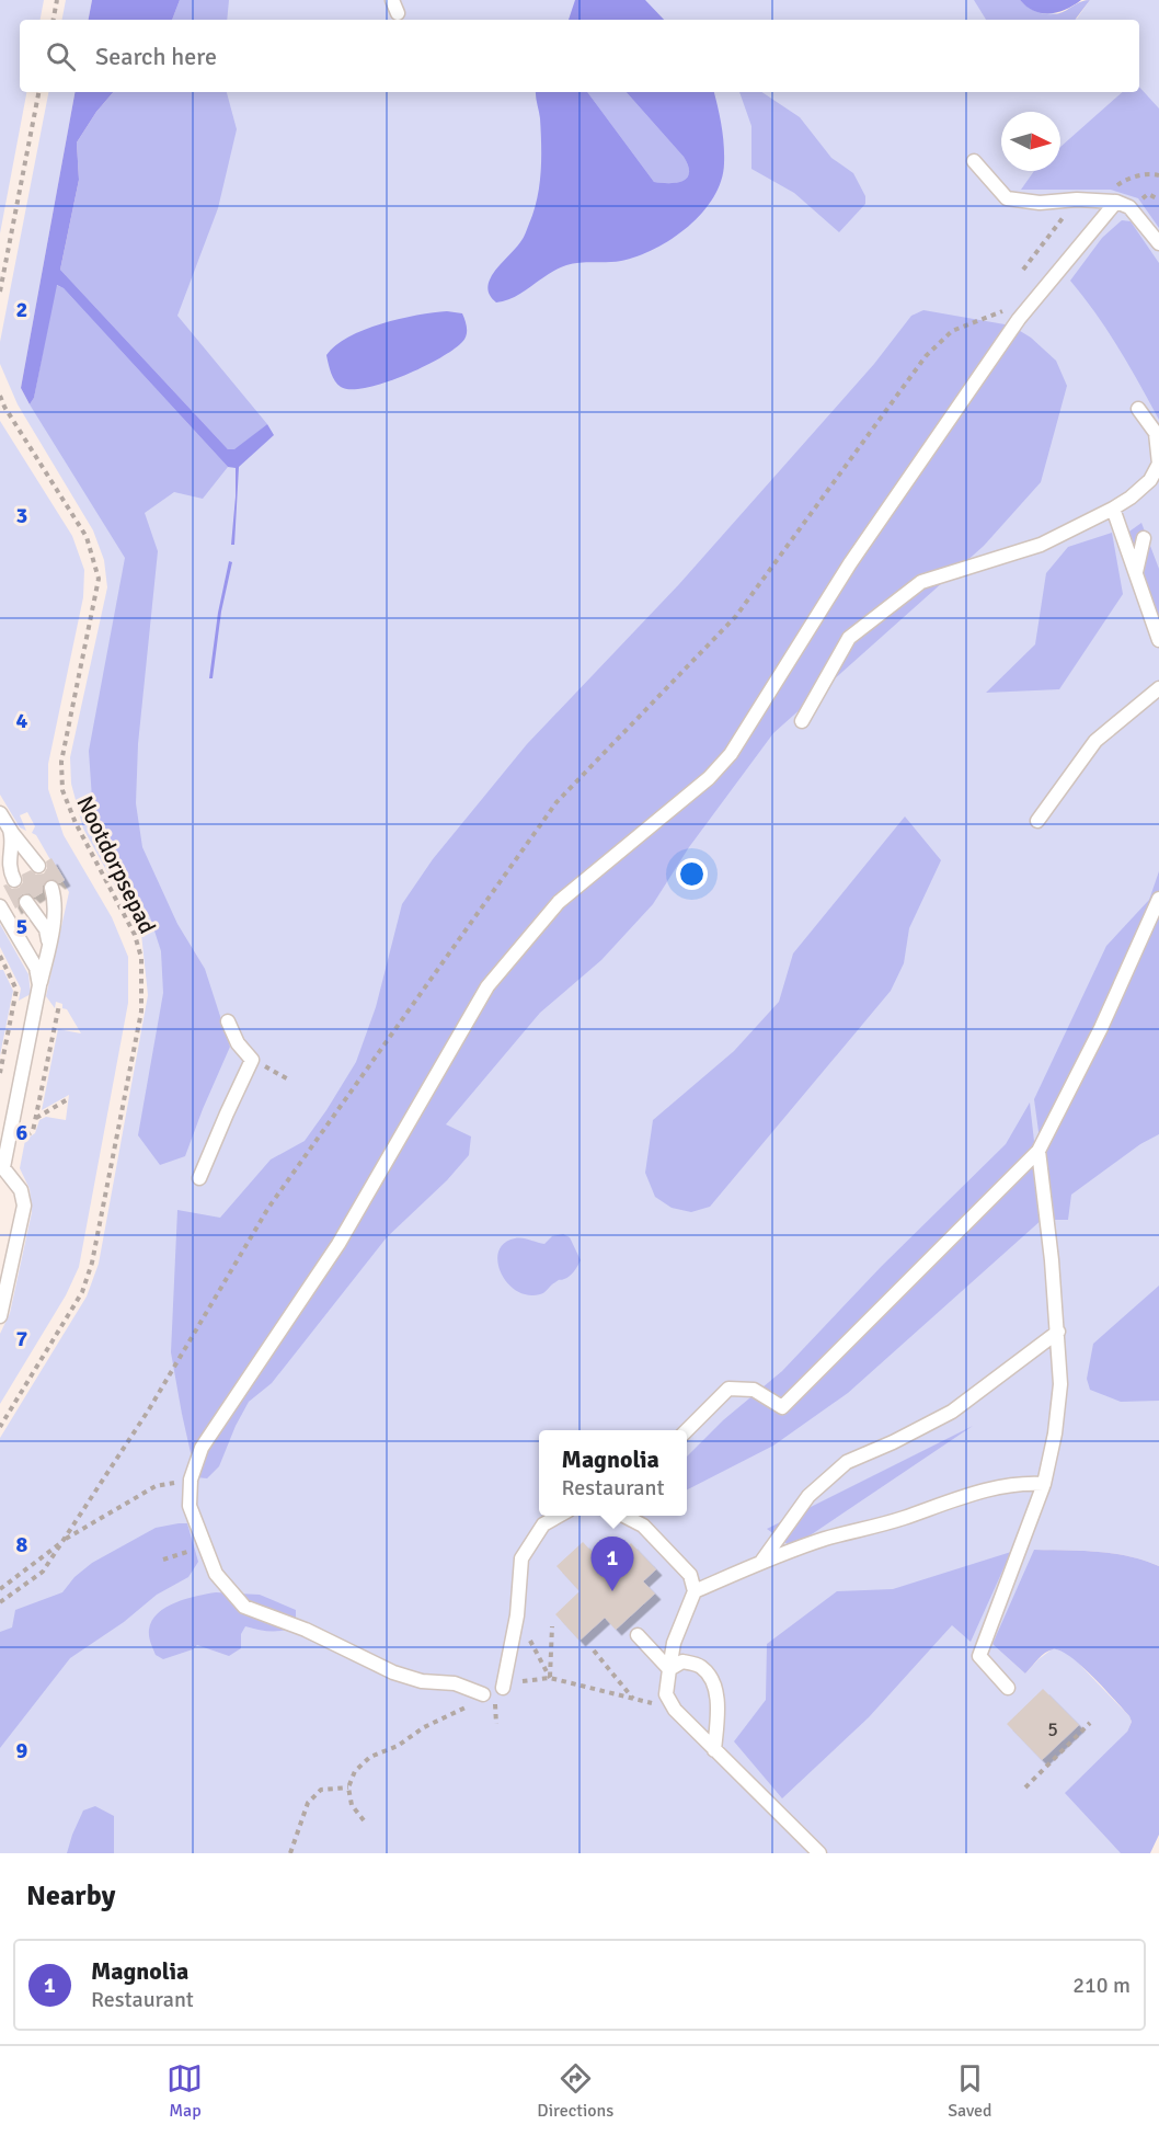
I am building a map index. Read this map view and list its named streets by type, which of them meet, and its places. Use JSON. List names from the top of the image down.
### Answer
{
  "streets": {
    "path": ["Nootdorpsepad"]
  },
  "house_numbers": ["5"],
  "north": "right",
  "page": {
    "search": "Search here",
    "popup": ["Magnolia", "Restaurant"],
    "pins": "1",
    "heading": "Nearby",
    "list": [
      {
        "mark": "1",
        "name": "Magnolia",
        "note": "Restaurant",
        "value": "210 m"
      }
    ],
    "nav": ["Map", "Directions", "Saved"]
  },
  "grid": {
    "rows": [
      "2",
      "3",
      "4",
      "5",
      "6",
      "7",
      "8",
      "9"
    ]
  }
}
